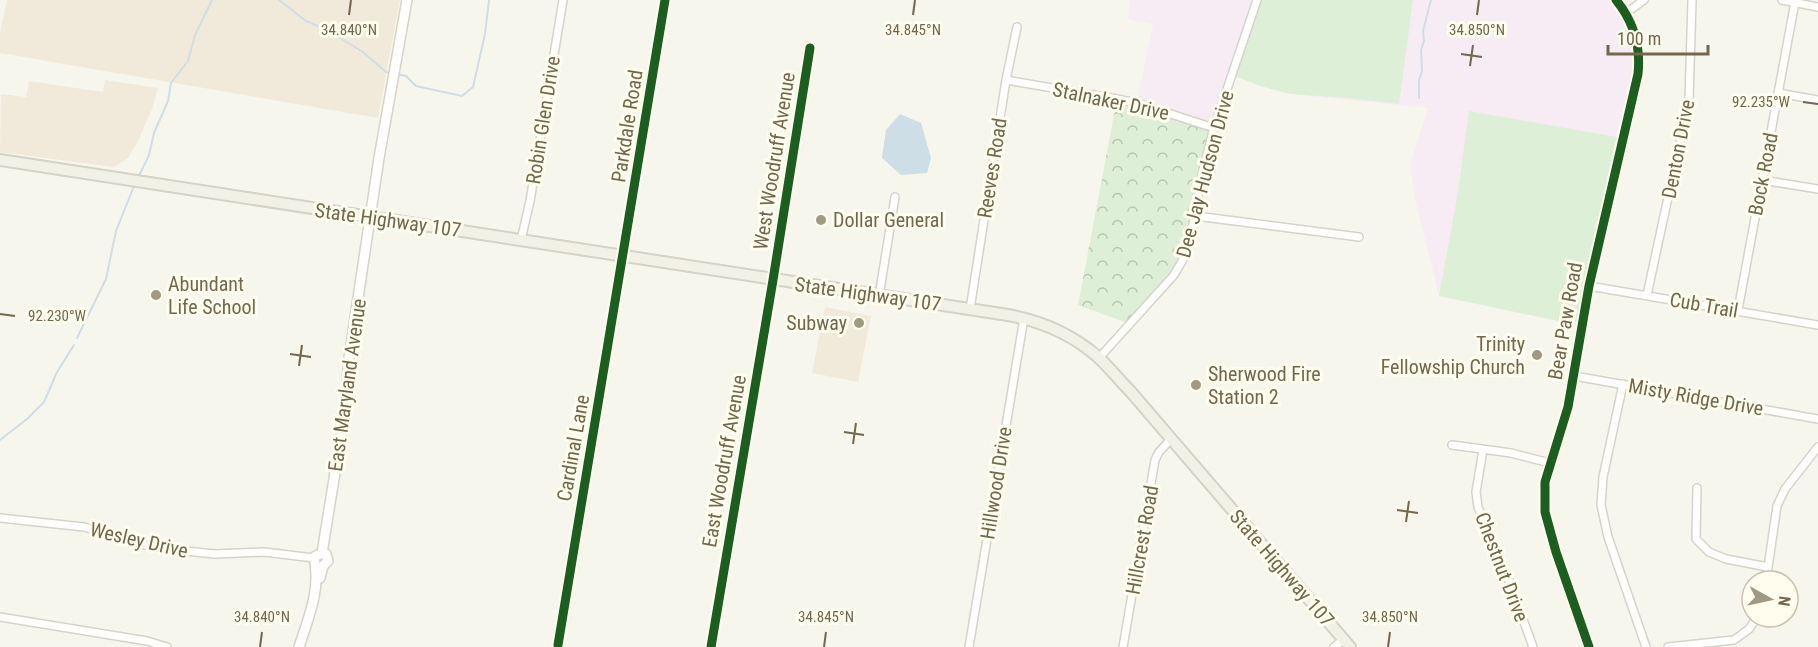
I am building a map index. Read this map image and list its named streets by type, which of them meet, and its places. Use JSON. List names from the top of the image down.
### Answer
{
  "streets": {
    "main road": ["State Highway 107"],
    "street": [
      "Stalnaker Drive",
      "Robin Glen Drive",
      "Parkdale Road",
      "Denton Drive",
      "West Woodruff Avenue",
      "Reeves Road",
      "Dee Jay Hudson Drive",
      "Bock Road",
      "Cub Trail",
      "Bear Paw Road",
      "East Maryland Avenue",
      "Misty Ridge Drive",
      "Cardinal Lane",
      "East Woodruff Avenue",
      "Hillwood Drive",
      "Wesley Drive",
      "Hillcrest Road",
      "Chestnut Drive"
    ]
  },
  "crossings": [
    ["Stalnaker Drive", "Reeves Road"],
    ["Stalnaker Drive", "Dee Jay Hudson Drive"],
    ["Robin Glen Drive", "State Highway 107"],
    ["Parkdale Road", "State Highway 107"],
    ["Parkdale Road", "Cardinal Lane"],
    ["Denton Drive", "Cub Trail"],
    ["West Woodruff Avenue", "State Highway 107"],
    ["West Woodruff Avenue", "East Woodruff Avenue"],
    ["Reeves Road", "State Highway 107"],
    ["Dee Jay Hudson Drive", "State Highway 107"],
    ["Bock Road", "Cub Trail"],
    ["State Highway 107", "East Maryland Avenue"],
    ["State Highway 107", "Cardinal Lane"],
    ["State Highway 107", "East Woodruff Avenue"],
    ["State Highway 107", "Hillwood Drive"],
    ["State Highway 107", "Hillcrest Road"],
    ["Cub Trail", "Bear Paw Road"],
    ["Bear Paw Road", "Misty Ridge Drive"],
    ["East Maryland Avenue", "Wesley Drive"]
  ],
  "places": [
    "Dollar General",
    "Abundant Life School",
    "Subway",
    "Trinity Fellowship Church",
    "Sherwood Fire Station 2"
  ],
  "scale_bar": "100 m",
  "north": "right",
  "coordinates": [
    "34.840°N",
    "34.845°N",
    "34.850°N",
    "92.235°W",
    "92.230°W"
  ]
}
